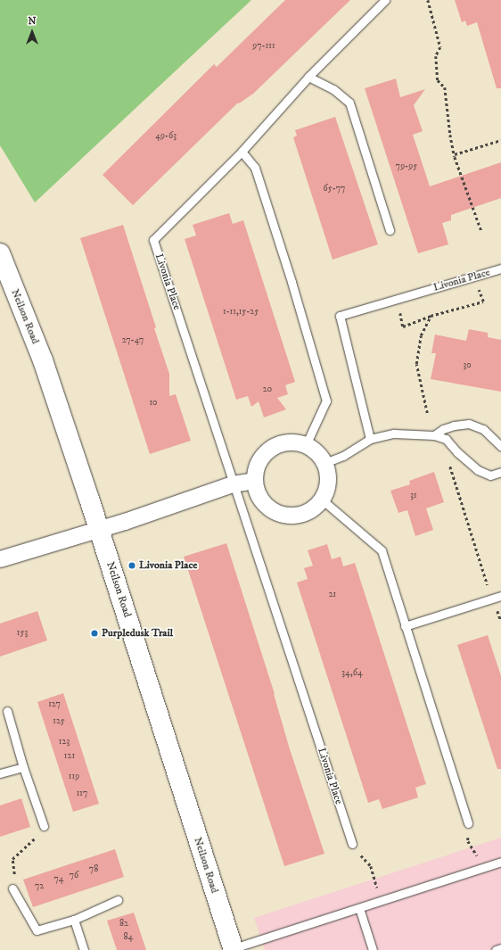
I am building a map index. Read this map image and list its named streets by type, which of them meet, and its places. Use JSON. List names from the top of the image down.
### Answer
{
  "streets": {
    "main road": ["Neilson Road"],
    "lane": ["Livonia Place"]
  },
  "places": ["Livonia Place", "Purpledusk Trail"],
  "house_numbers": [
    "97-111",
    "49-63",
    "79-95",
    "65-77",
    "1-11,15-25",
    "27-47",
    "30",
    "20",
    "10",
    "31",
    "21",
    "153",
    "34,64",
    "127",
    "125",
    "123",
    "121",
    "119",
    "117",
    "78",
    "76",
    "74",
    "72",
    "82",
    "84"
  ],
  "north": "top"
}
